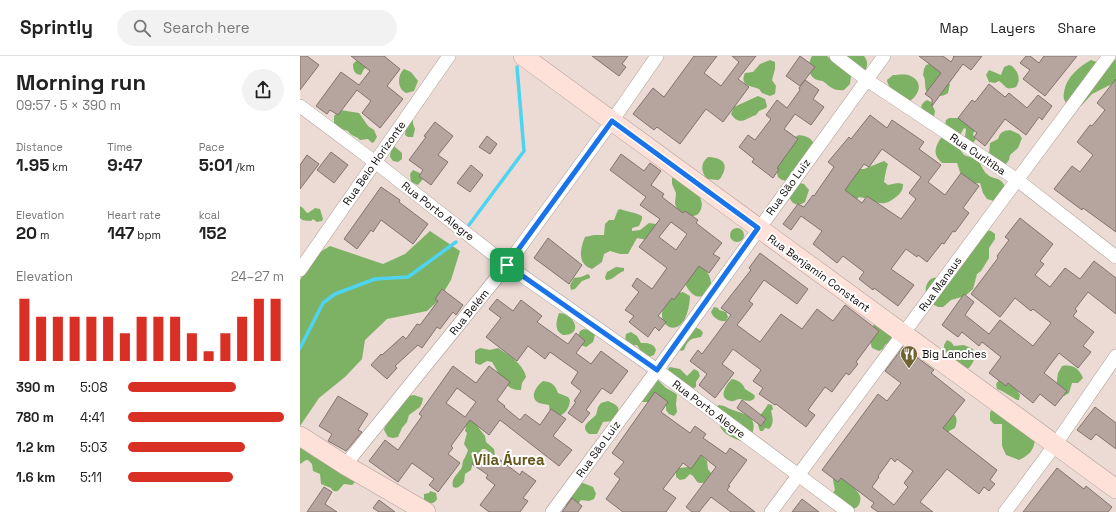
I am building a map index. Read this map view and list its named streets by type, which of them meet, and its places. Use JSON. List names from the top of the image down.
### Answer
{
  "streets": {
    "street": [
      "Rua Curitiba",
      "Rua Belo Horizonte",
      "Rua São Luiz",
      "Rua Porto Alegre",
      "Rua Benjamin Constant",
      "Rua Manaus",
      "Rua Belém"
    ]
  },
  "crossings": [
    ["Rua Curitiba", "Rua São Luiz"],
    ["Rua Curitiba", "Rua Manaus"],
    ["Rua Belo Horizonte", "Rua Porto Alegre"],
    ["Rua São Luiz", "Rua Porto Alegre"],
    ["Rua São Luiz", "Rua Benjamin Constant"],
    ["Rua Porto Alegre", "Rua Manaus"],
    ["Rua Porto Alegre", "Rua Belém"],
    ["Rua Benjamin Constant", "Rua Manaus"],
    ["Rua Benjamin Constant", "Rua Belém"]
  ],
  "districts": ["Vila Áurea"],
  "places": {
    "restaurant": ["Big Lanches"]
  },
  "page": {
    "header": "Sprintly",
    "search": "Search here",
    "nav": ["Map", "Layers", "Share"],
    "heading": ["Morning run", "09:57 · 5 × 390 m"],
    "stats": [
      ["Distance", "1.95 km"],
      ["Time", "9:47"],
      ["Pace", "5:01 /km"],
      ["Elevation", "20 m"],
      ["Heart rate", "147 bpm"],
      ["kcal", "152"]
    ],
    "chart": ["Elevation", "24–27 m"],
    "list": [
      {
        "name": "390 m",
        "note": "5:08"
      },
      {
        "name": "780 m",
        "note": "4:41"
      },
      {
        "name": "1.2 km",
        "note": "5:03"
      },
      {
        "name": "1.6 km",
        "note": "5:11"
      }
    ]
  }
}
